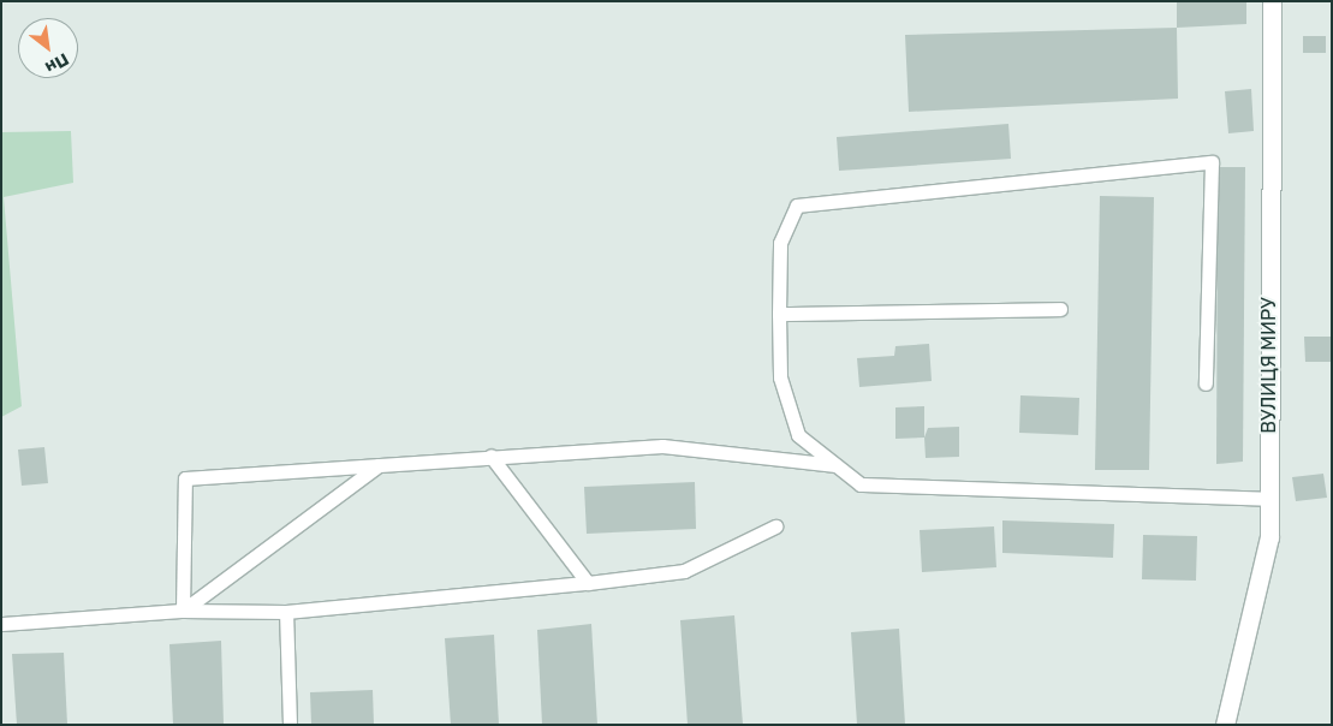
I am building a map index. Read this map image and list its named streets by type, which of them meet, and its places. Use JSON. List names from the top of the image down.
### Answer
{
  "streets": {
    "street": ["ВУЛИЦЯ МИРУ"]
  },
  "north": "bottom right"
}
